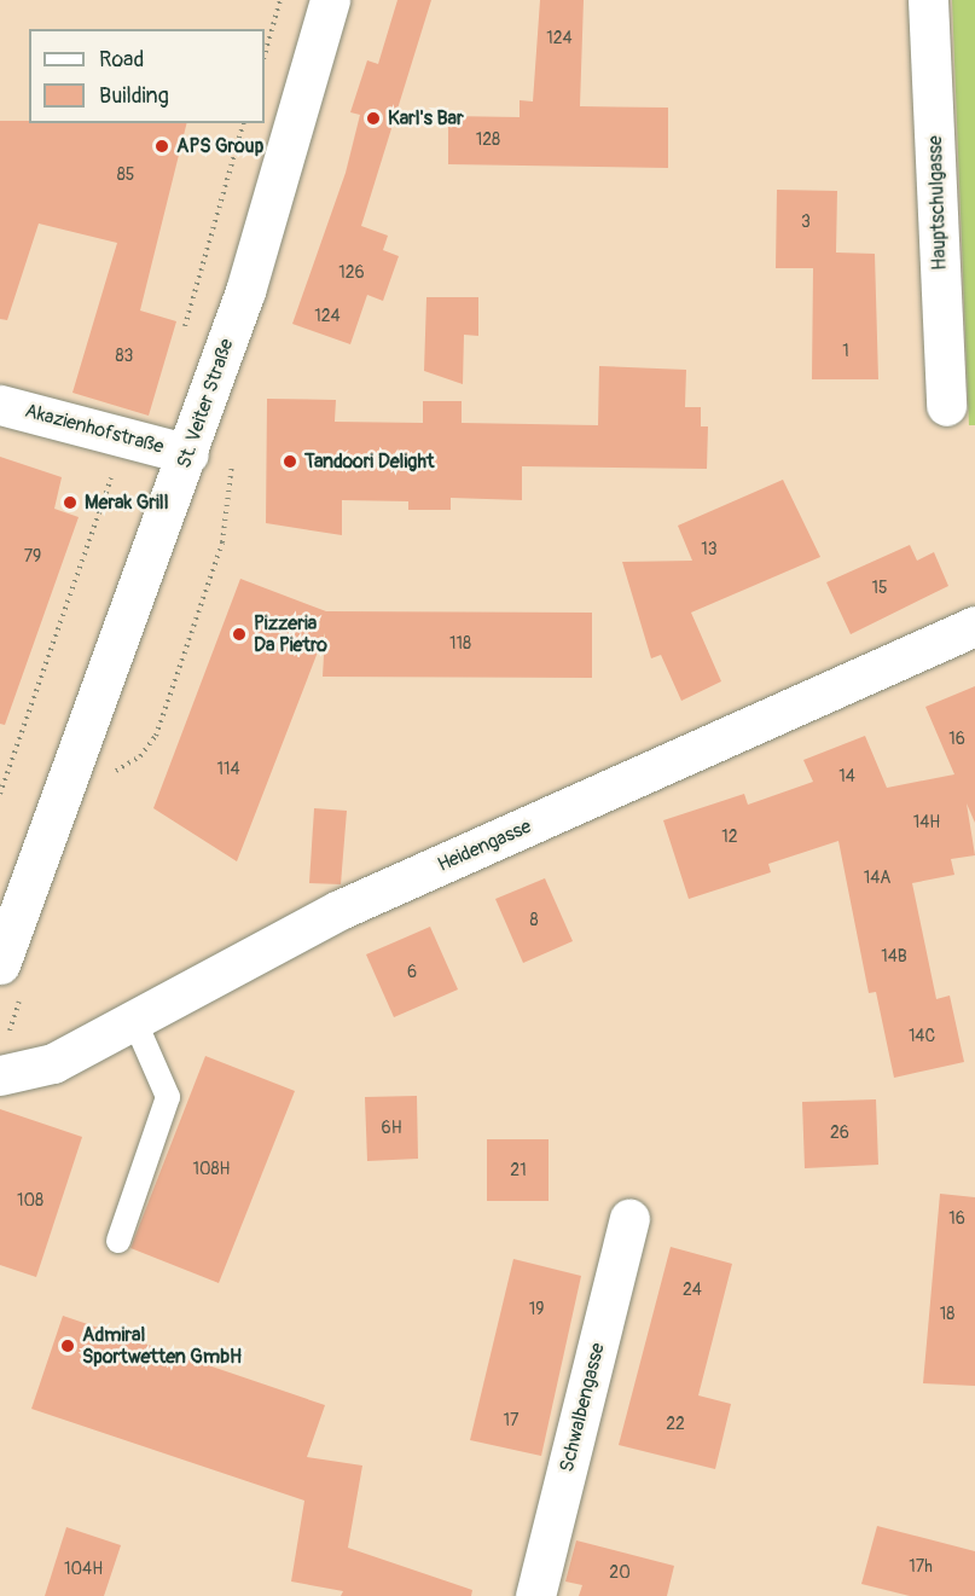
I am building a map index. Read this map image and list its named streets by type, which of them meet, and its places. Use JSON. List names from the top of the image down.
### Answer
{
  "streets": {
    "street": [
      "Hauptschulgasse",
      "St. Veiter Straße",
      "Akazienhofstraße",
      "Heidengasse",
      "Schwalbengasse"
    ]
  },
  "crossings": [
    ["St. Veiter Straße", "Akazienhofstraße"]
  ],
  "places": [
    "Karl's Bar",
    "APS Group",
    "Tandoori Delight",
    "Merak Grill",
    "Pizzeria Da Pietro",
    "Admiral Sportwetten GmbH"
  ],
  "house_numbers": [
    "124",
    "128",
    "85",
    "3",
    "126",
    "124",
    "1",
    "83",
    "13",
    "79",
    "15",
    "118",
    "16",
    "114",
    "14",
    "14H",
    "12",
    "14A",
    "8",
    "14B",
    "6",
    "14C",
    "6H",
    "26",
    "108H",
    "21",
    "108",
    "16",
    "24",
    "19",
    "18",
    "17",
    "22",
    "17h",
    "104H",
    "20"
  ],
  "legend": ["Road", "Building"]
}
